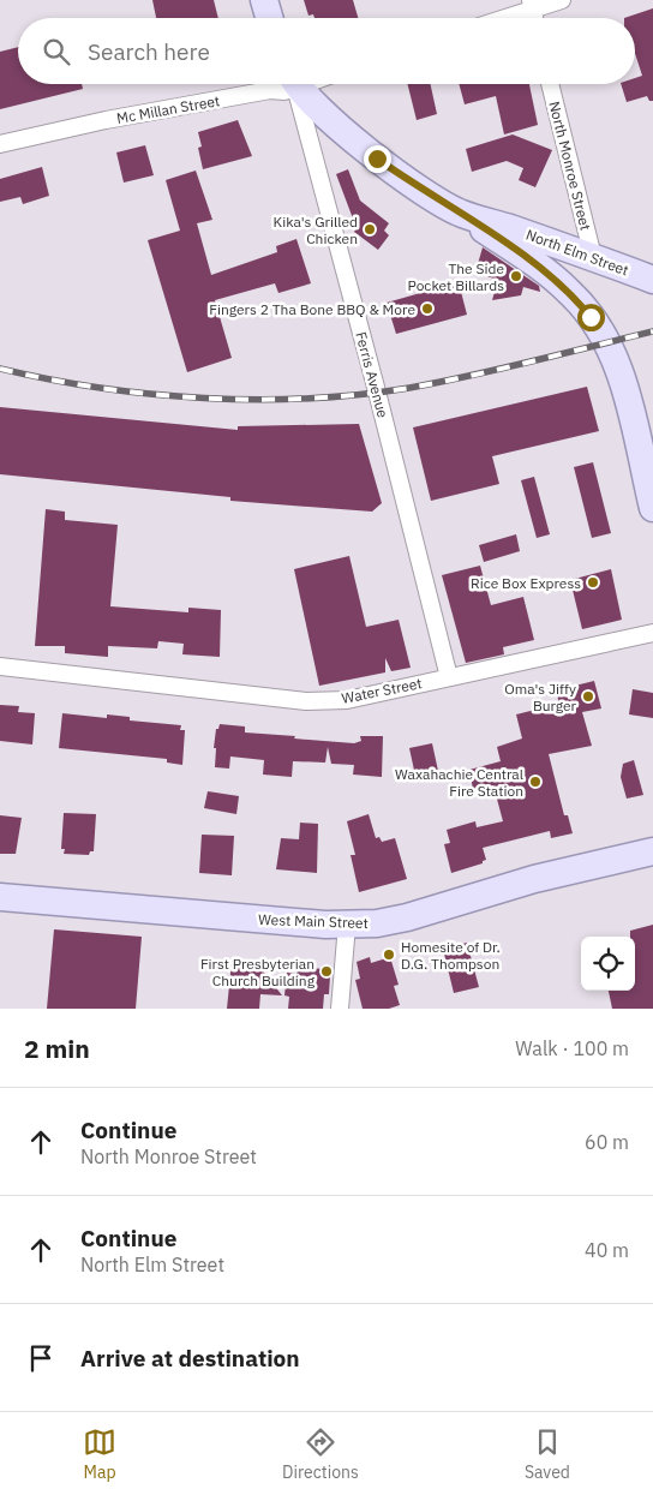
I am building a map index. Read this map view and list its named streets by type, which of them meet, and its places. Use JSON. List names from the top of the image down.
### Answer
{
  "streets": {
    "main road": ["North Elm Street", "West Main Street"],
    "street": [
      "Mc Millan Street",
      "North Monroe Street",
      "Ferris Avenue",
      "Water Street"
    ]
  },
  "crossings": [
    ["North Monroe Street", "North Elm Street"],
    ["Ferris Avenue", "Water Street"]
  ],
  "places": [
    "Kika's Grilled Chicken",
    "The Side Pocket Billards",
    "Fingers 2 Tha Bone BBQ & More",
    "Rice Box Express",
    "Oma's Jiffy Burger",
    "Waxahachie Central Fire Station",
    "Homesite of Dr. D.G. Thompson",
    "First Presbyterian Church Building"
  ],
  "page": {
    "search": "Search here",
    "heading": ["2 min", "Walk · 100 m"],
    "list": [
      ["Continue", "North Monroe Street", "60 m"],
      ["Continue", "North Elm Street", "40 m"],
      "Arrive at destination"
    ],
    "nav": ["Map", "Directions", "Saved"]
  }
}
